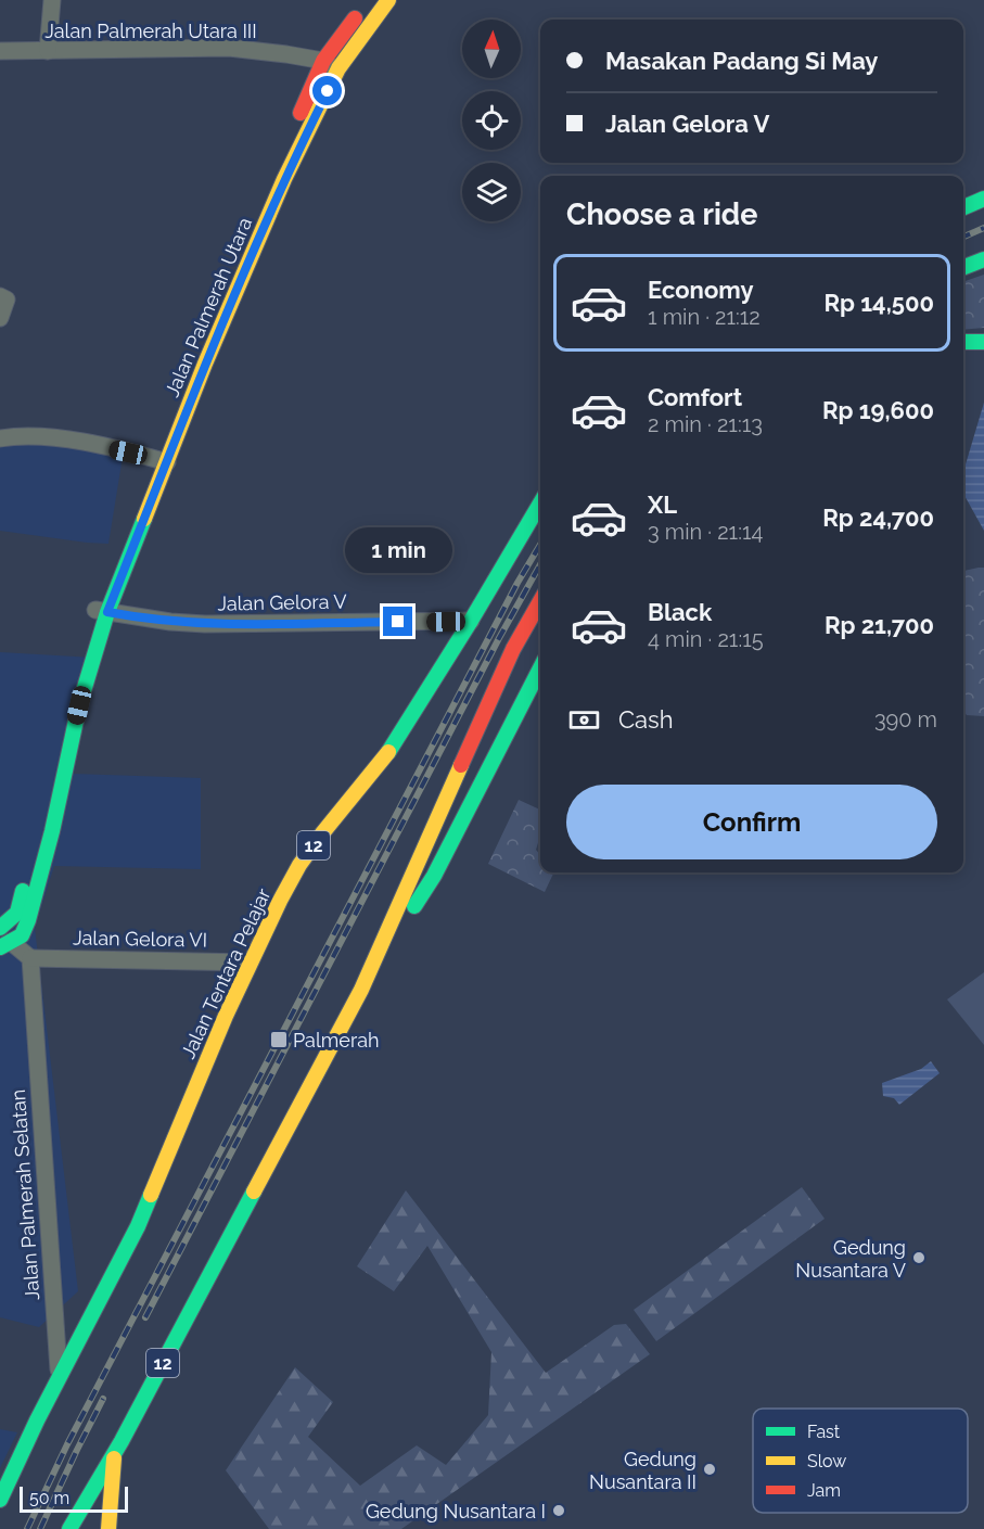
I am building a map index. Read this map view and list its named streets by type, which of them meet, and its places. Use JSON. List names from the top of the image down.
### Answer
{
  "streets": {
    "main road": ["Jalan Palmerah Utara", "12", "Jalan Tentara Pelajar"],
    "street": [
      "Jalan Palmerah Utara III",
      "Jalan Gelora V",
      "Jalan Gelora VI",
      "Jalan Palmerah Selatan"
    ]
  },
  "crossings": [
    ["Jalan Palmerah Utara III", "Jalan Palmerah Utara"],
    ["Jalan Palmerah Utara", "Jalan Gelora V"],
    ["Jalan Gelora V", "Jalan Tentara Pelajar"],
    ["Jalan Gelora VI", "Jalan Tentara Pelajar"],
    ["Jalan Gelora VI", "Jalan Palmerah Selatan"],
    ["Jalan Tentara Pelajar", "Jalan Palmerah Selatan"]
  ],
  "places": {
    "transit": ["Palmerah"],
    "other": ["Gedung Nusantara V", "Gedung Nusantara II", "Gedung Nusantara I"]
  },
  "legend": ["Fast", "Slow", "Jam"],
  "scale_bar": "50 m",
  "north": "top",
  "page": {
    "banner": ["Masakan Padang Si May", "Jalan Gelora V"],
    "heading": "Choose a ride",
    "list": [
      {
        "name": "Economy",
        "note": "1 min · 21:12",
        "value": "Rp 14,500"
      },
      {
        "name": "Comfort",
        "note": "2 min · 21:13",
        "value": "Rp 19,600"
      },
      {
        "name": "XL",
        "note": "3 min · 21:14",
        "value": "Rp 24,700"
      },
      {
        "name": "Black",
        "note": "4 min · 21:15",
        "value": "Rp 21,700"
      }
    ],
    "bubble": "1 min",
    "pay": ["Cash", "390 m"],
    "buttons": "Confirm",
    "scale": "50 m"
  }
}
